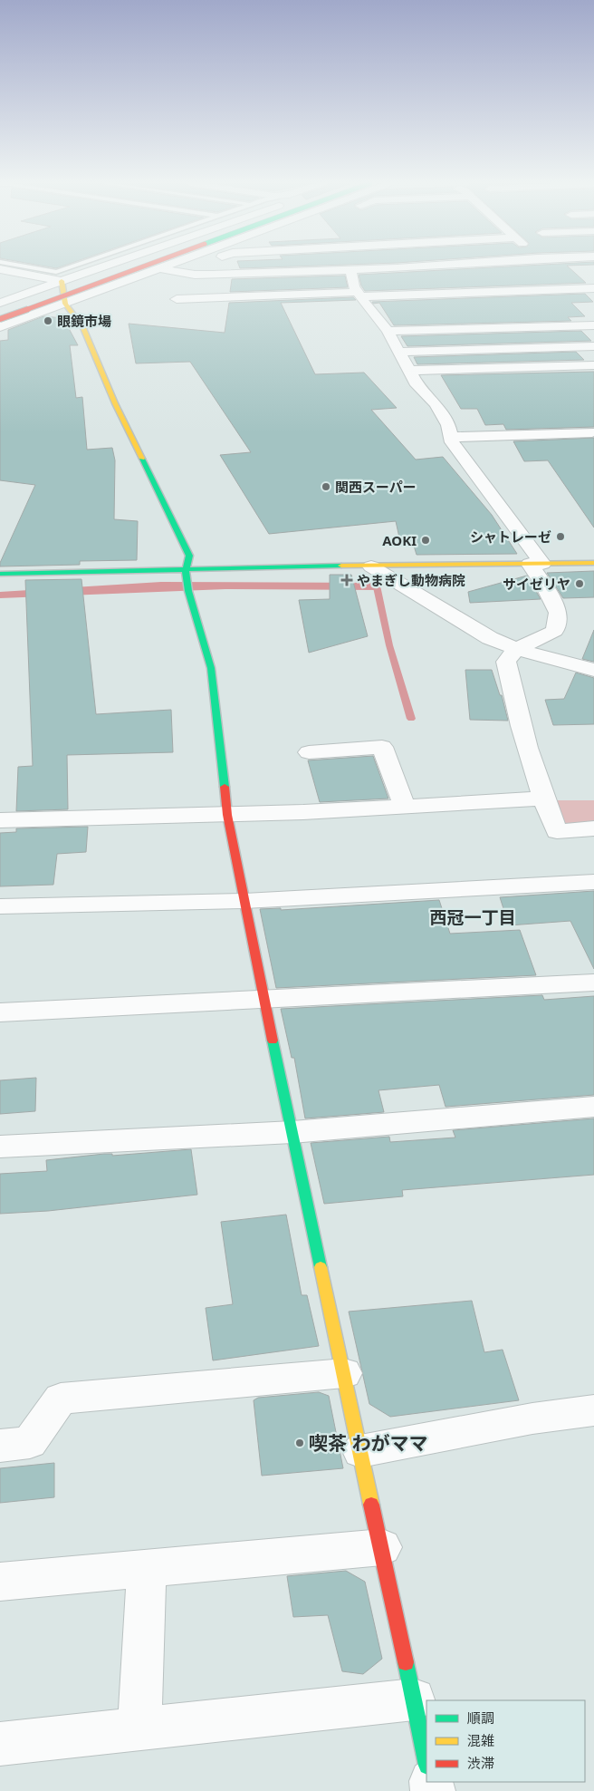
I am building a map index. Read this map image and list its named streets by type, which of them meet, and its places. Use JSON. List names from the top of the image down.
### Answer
{
  "districts": ["西冠一丁目"],
  "places": {
    "other": [
      "眼鏡市場",
      "関西スーパー",
      "シャトレーゼ",
      "AOKI",
      "サイゼリヤ",
      "喫茶 わがママ"
    ],
    "health": ["やまぎし動物病院"]
  },
  "legend": ["順調", "混雑", "渋滞"]
}
